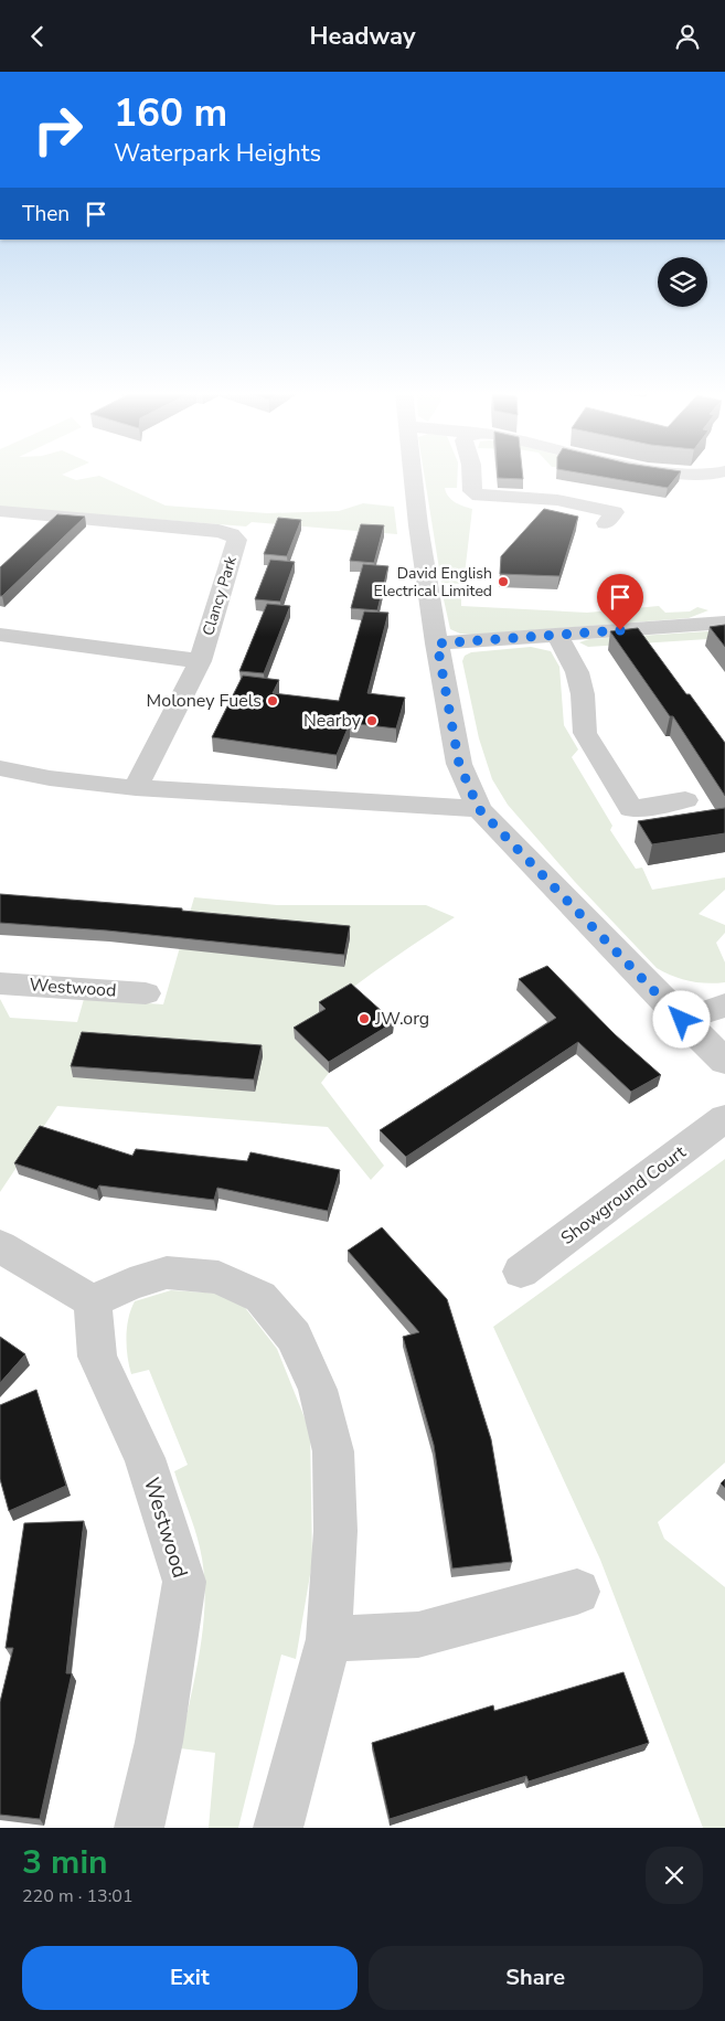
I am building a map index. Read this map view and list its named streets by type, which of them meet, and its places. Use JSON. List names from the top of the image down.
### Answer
{
  "streets": {
    "street": ["Clancy Park", "Westwood", "Showground Court"]
  },
  "places": [
    "David English Electrical Limited",
    "Moloney Fuels",
    "Nearby",
    "JW.org"
  ],
  "page": {
    "header": "Headway",
    "turn": ["160 m", "Waterpark Heights"],
    "then": "Then",
    "heading": ["3 min", "220 m · 13:01"],
    "buttons": ["Exit", "Share"]
  }
}
